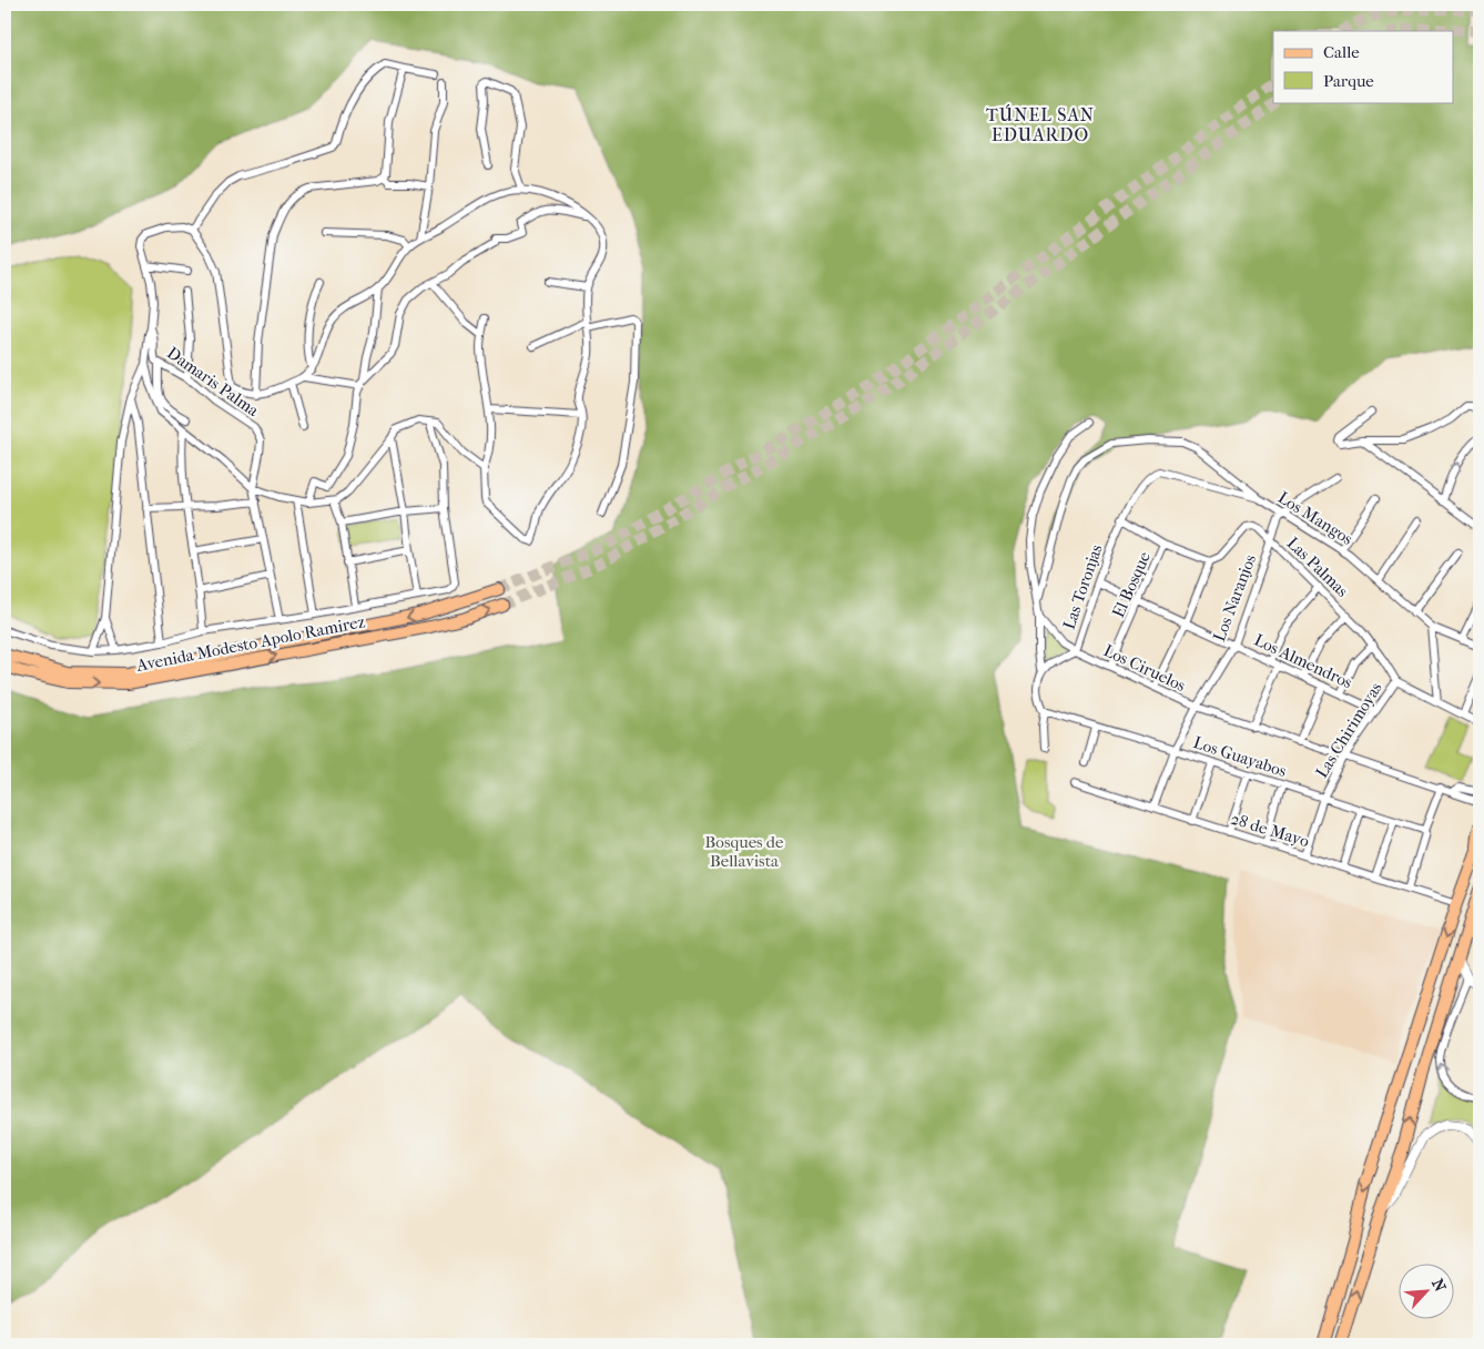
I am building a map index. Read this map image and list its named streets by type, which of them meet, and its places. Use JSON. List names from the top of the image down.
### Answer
{
  "streets": {
    "main road": ["Avenida Modesto Apolo Ramirez"],
    "street": [
      "Damaris Palma",
      "Los Mangos",
      "Las Palmas",
      "El Bosque",
      "Las Toronjas",
      "Los Naranjos",
      "Los Almendros",
      "Los Ciruelos",
      "Las Chirimoyas",
      "Los Guayabos",
      "28 de Mayo"
    ]
  },
  "crossings": [
    ["Los Mangos", "Las Toronjas"],
    ["Los Mangos", "Los Naranjos"],
    ["Las Palmas", "Los Naranjos"],
    ["Las Palmas", "Las Chirimoyas"],
    ["El Bosque", "Los Almendros"],
    ["El Bosque", "Los Ciruelos"],
    ["Las Toronjas", "Los Almendros"],
    ["Las Toronjas", "Los Ciruelos"],
    ["Los Naranjos", "Los Almendros"],
    ["Los Naranjos", "Los Ciruelos"],
    ["Los Naranjos", "Los Guayabos"],
    ["Los Naranjos", "28 de Mayo"],
    ["Los Almendros", "Las Chirimoyas"],
    ["Los Ciruelos", "Las Chirimoyas"],
    ["Las Chirimoyas", "Los Guayabos"],
    ["Las Chirimoyas", "28 de Mayo"]
  ],
  "districts": ["TÚNEL SAN EDUARDO"],
  "parks": ["Bosques de Bellavista"],
  "legend": ["Calle", "Parque"],
  "north": "top right"
}
